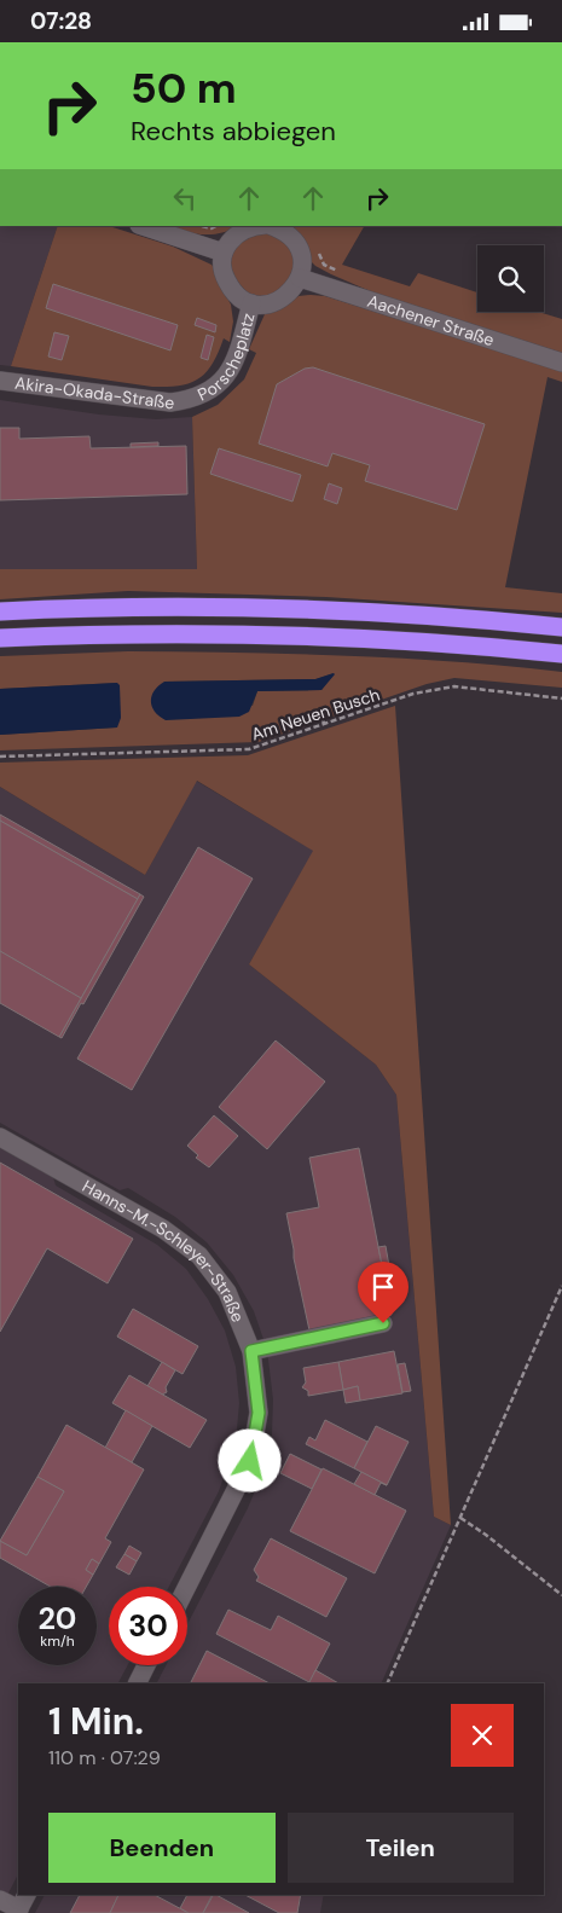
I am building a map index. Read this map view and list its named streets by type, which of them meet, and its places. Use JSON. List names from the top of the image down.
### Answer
{
  "streets": {
    "street": [
      "Aachener Straße",
      "Porscheplatz",
      "Akira-Okada-Straße",
      "Hanns-M.-Schleyer-Straße"
    ],
    "path": ["Am Neuen Busch"]
  },
  "crossings": [
    ["Porscheplatz", "Akira-Okada-Straße"]
  ],
  "page": {
    "status": "07:28",
    "turn": ["50 m", "Rechts abbiegen"],
    "speed": "20 km/h",
    "limit": "30",
    "heading": ["1 Min.", "110 m · 07:29"],
    "buttons": ["Beenden", "Teilen"]
  }
}
